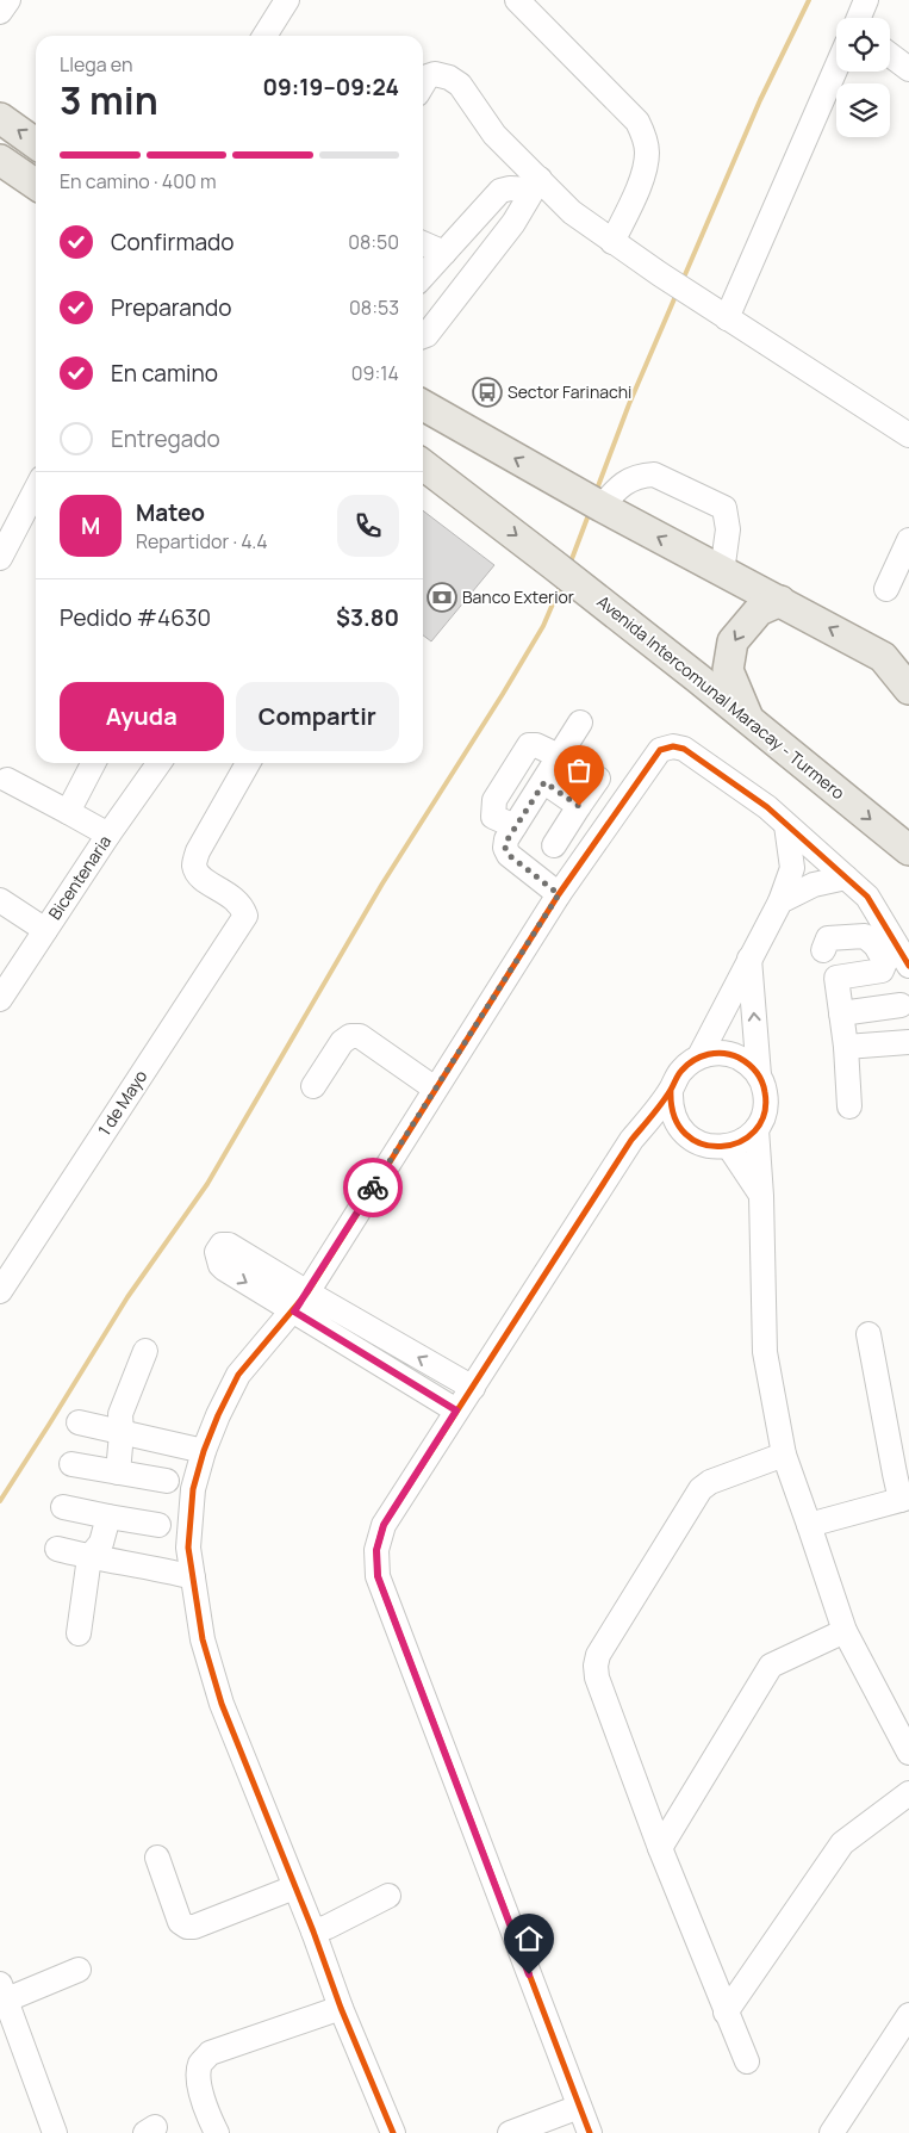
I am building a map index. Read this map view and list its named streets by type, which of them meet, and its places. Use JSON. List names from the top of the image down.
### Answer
{
  "streets": {
    "main road": ["Avenida Intercomunal Maracay - Turmero"],
    "street": ["Bicentenaria", "1 de Mayo"]
  },
  "places": {
    "bus stop": ["Sector Farinachi"],
    "bank": ["Banco Exterior"]
  },
  "page": {
    "heading": ["3 min", "Llega en", "09:19–09:24"],
    "panel": [
      "Mateo",
      "Repartidor · 4.4",
      "Pedido #4630",
      "$3.80"
    ],
    "bar": "En camino · 400 m",
    "list": [
      ["Confirmado", "08:50"],
      ["Preparando", "08:53"],
      ["En camino", "09:14"],
      "Entregado"
    ],
    "round": "M",
    "buttons": ["Ayuda", "Compartir"]
  }
}
